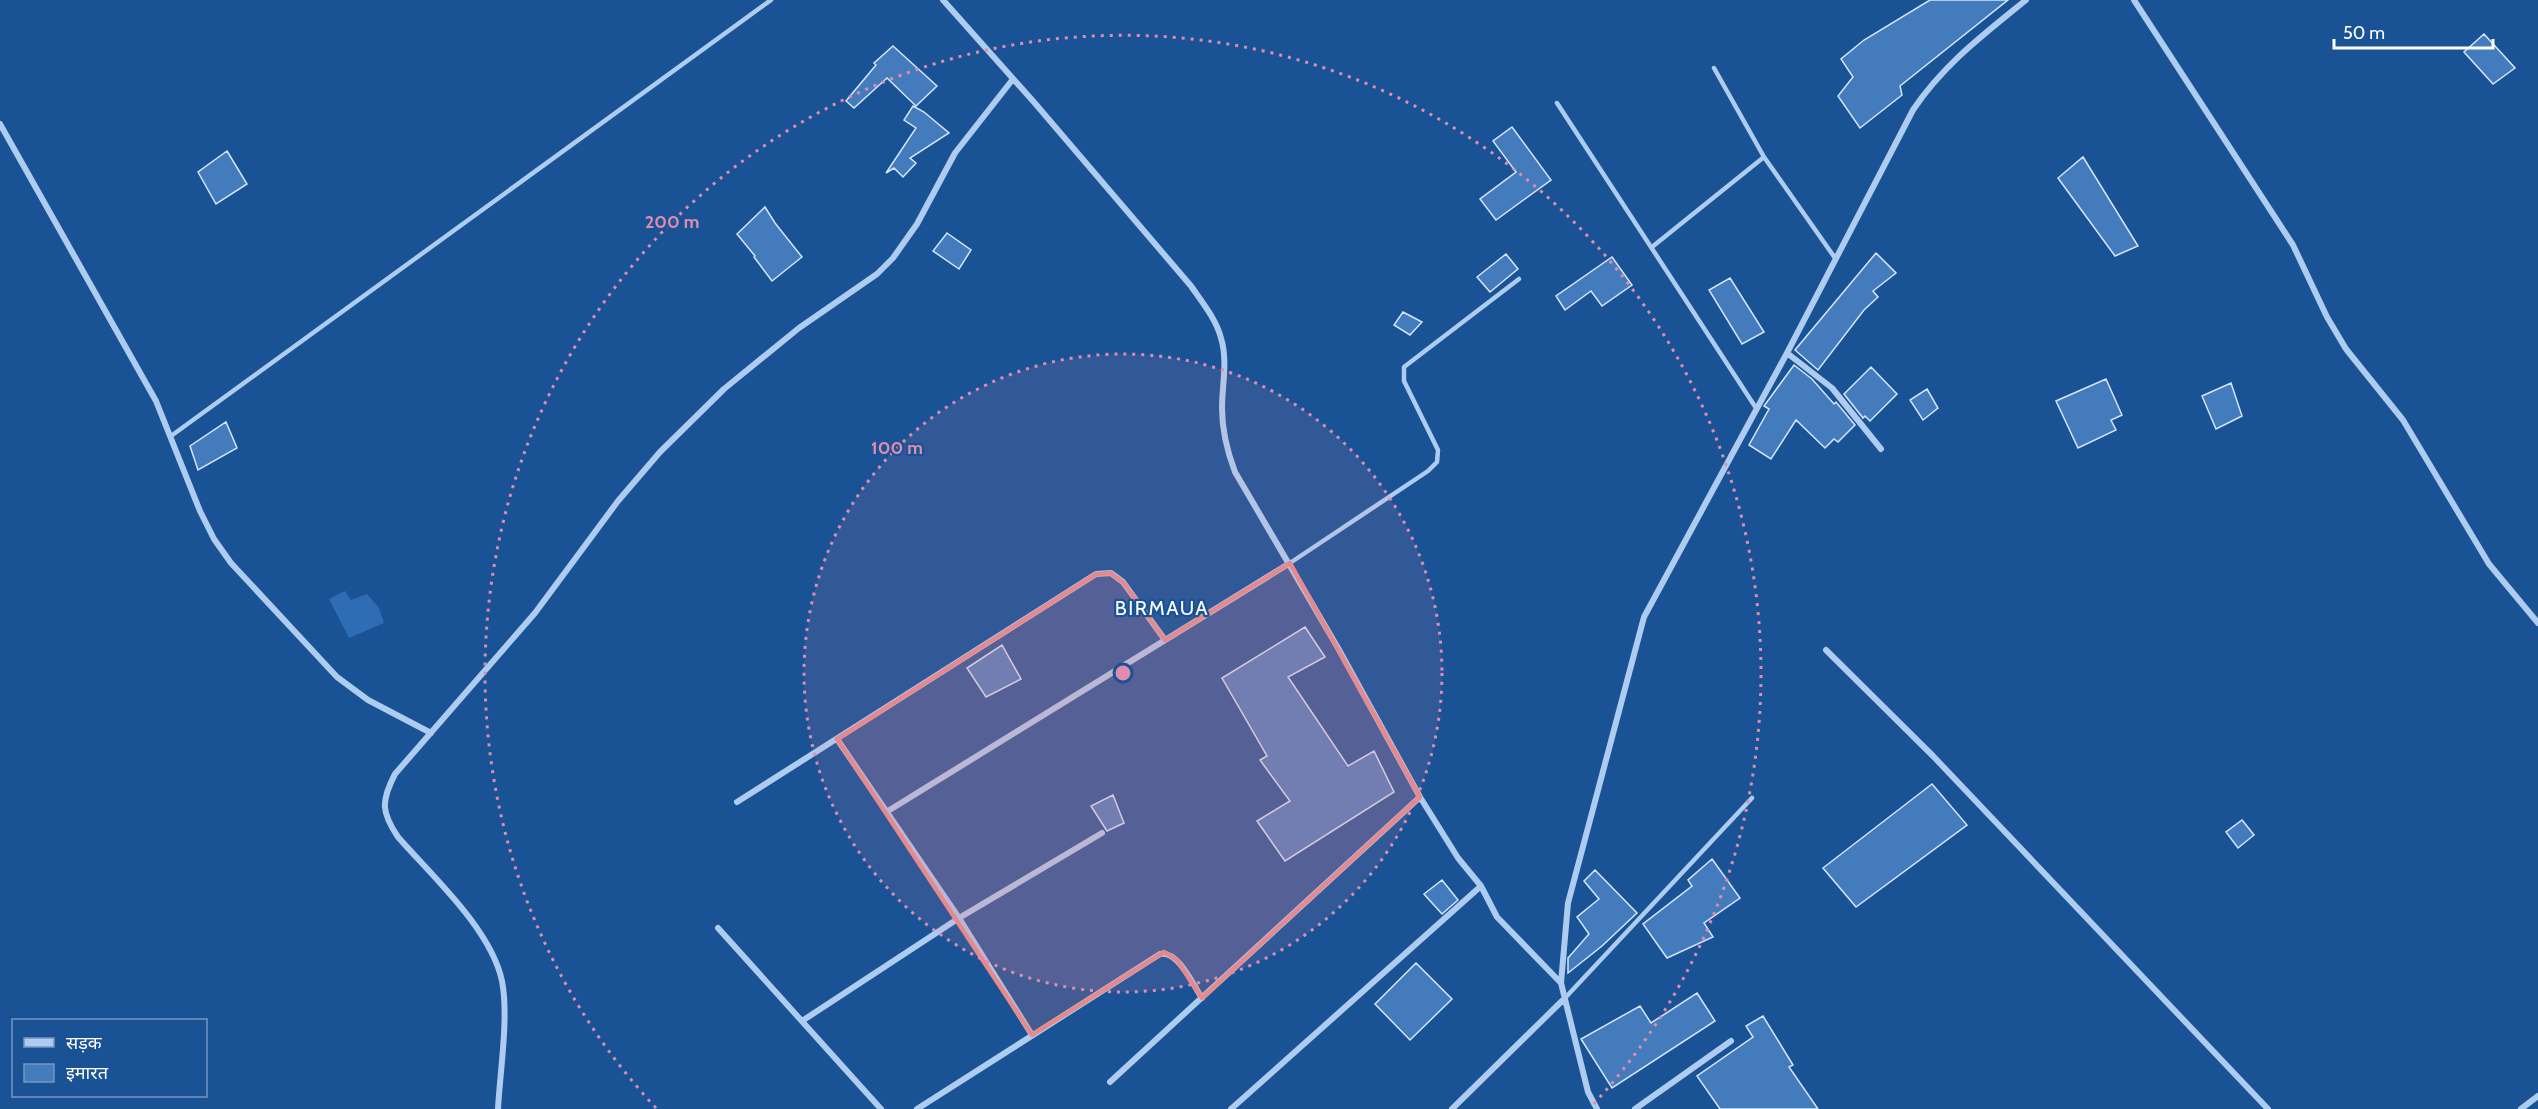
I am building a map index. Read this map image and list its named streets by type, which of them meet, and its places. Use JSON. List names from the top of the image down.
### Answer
{
  "districts": ["BIRMAUA"],
  "legend": ["सड़क", "इमारत"],
  "scale_bar": "50 m",
  "rings": ["200 m", "100 m"]
}
